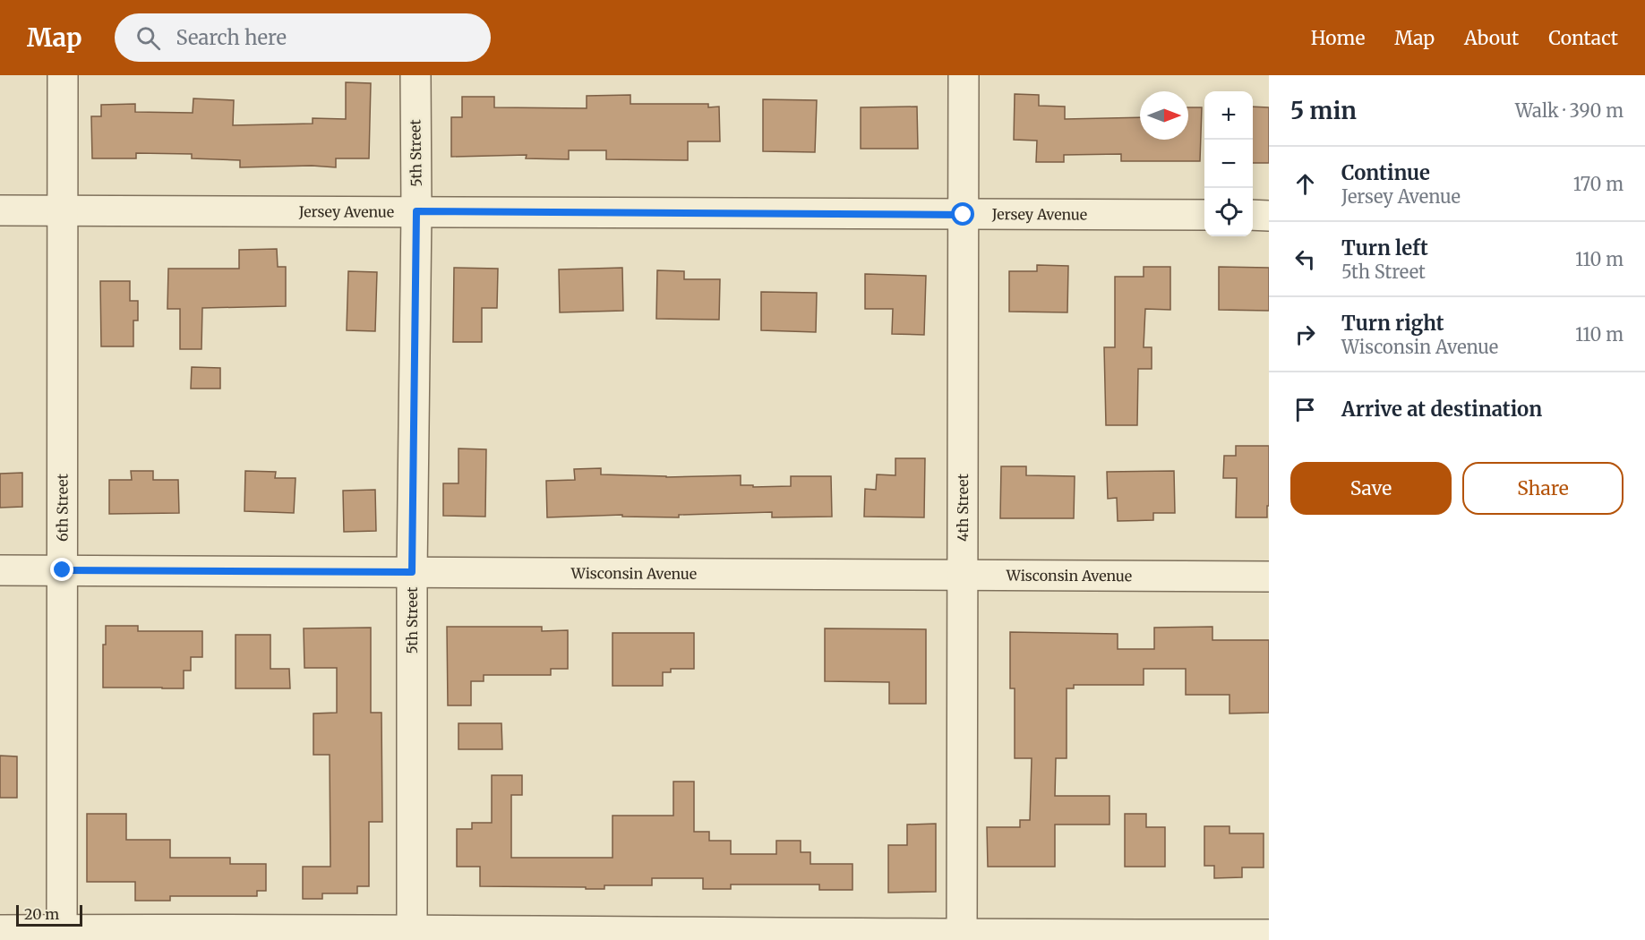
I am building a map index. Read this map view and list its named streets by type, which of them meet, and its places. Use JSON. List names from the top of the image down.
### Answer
{
  "streets": {
    "street": [
      "5th Street",
      "Jersey Avenue",
      "6th Street",
      "4th Street",
      "Wisconsin Avenue"
    ]
  },
  "crossings": [
    ["5th Street", "Jersey Avenue"],
    ["5th Street", "Wisconsin Avenue"],
    ["Jersey Avenue", "6th Street"],
    ["Jersey Avenue", "4th Street"],
    ["6th Street", "Wisconsin Avenue"],
    ["4th Street", "Wisconsin Avenue"]
  ],
  "scale_bar": "20 m",
  "north": "right",
  "page": {
    "header": "Map",
    "search": "Search here",
    "nav": [
      "Home",
      "Map",
      "About",
      "Contact"
    ],
    "heading": ["5 min", "Walk · 390 m"],
    "map_buttons": ["+", "−"],
    "list": [
      ["Continue", "Jersey Avenue", "170 m"],
      ["Turn left", "5th Street", "110 m"],
      ["Turn right", "Wisconsin Avenue", "110 m"],
      "Arrive at destination"
    ],
    "buttons": ["Save", "Share"],
    "scale": "20 m"
  }
}
